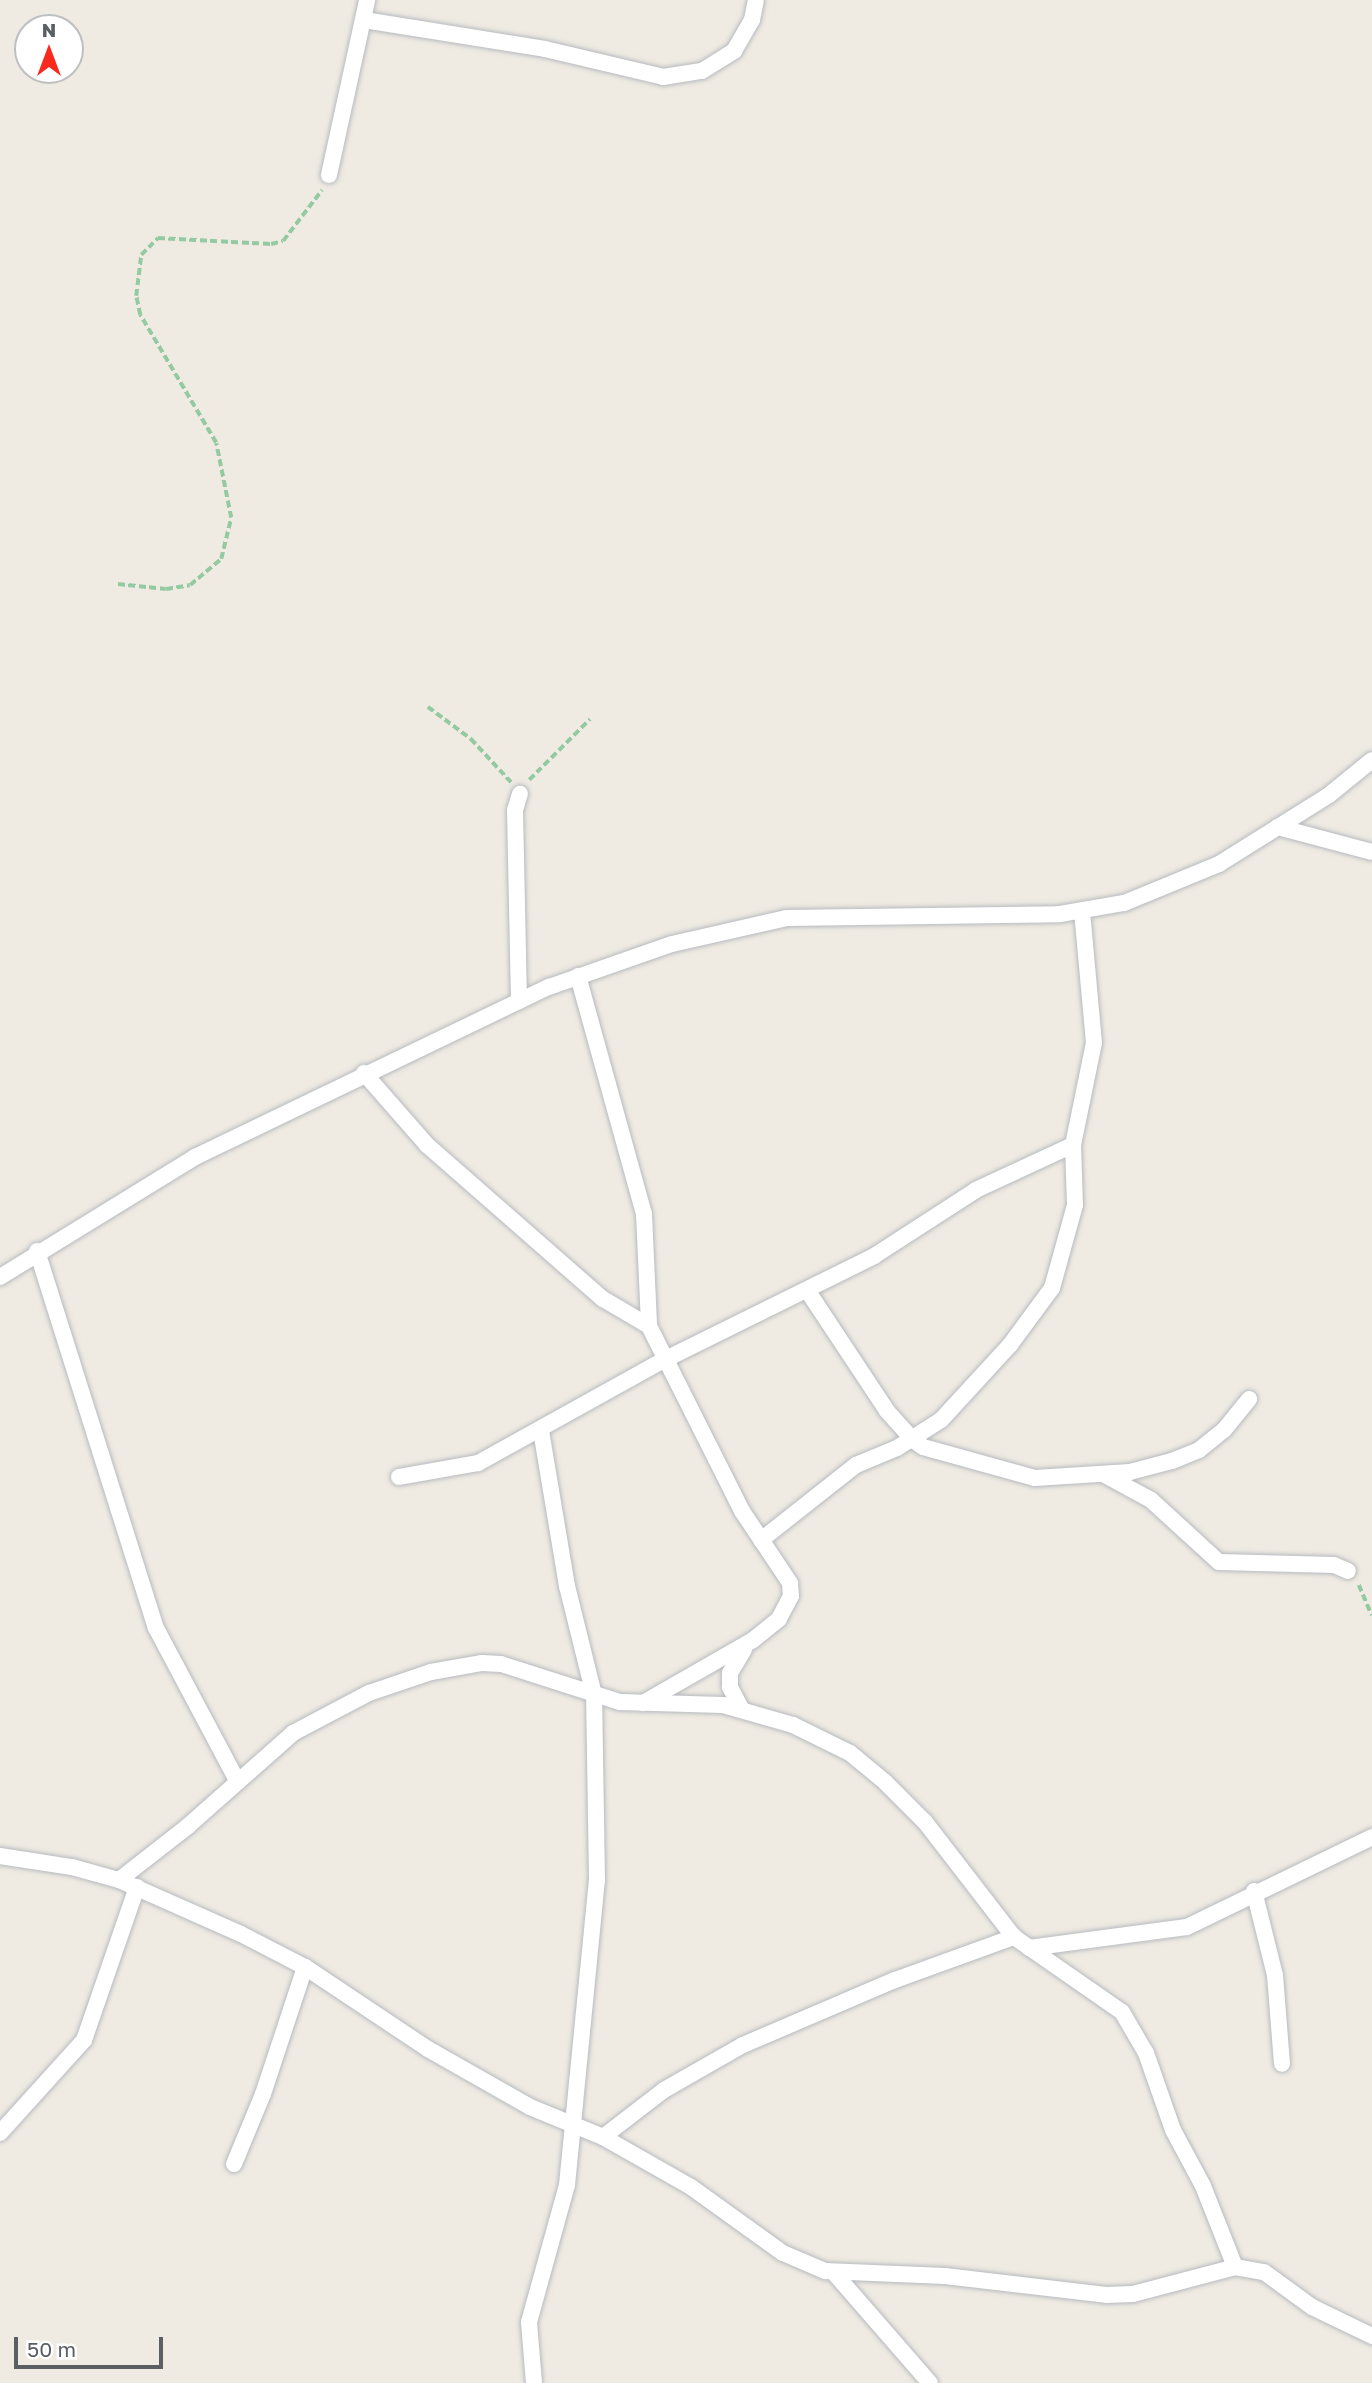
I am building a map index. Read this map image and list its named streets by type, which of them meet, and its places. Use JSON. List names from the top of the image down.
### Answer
{
  "scale_bar": "50 m",
  "north": "top"
}
